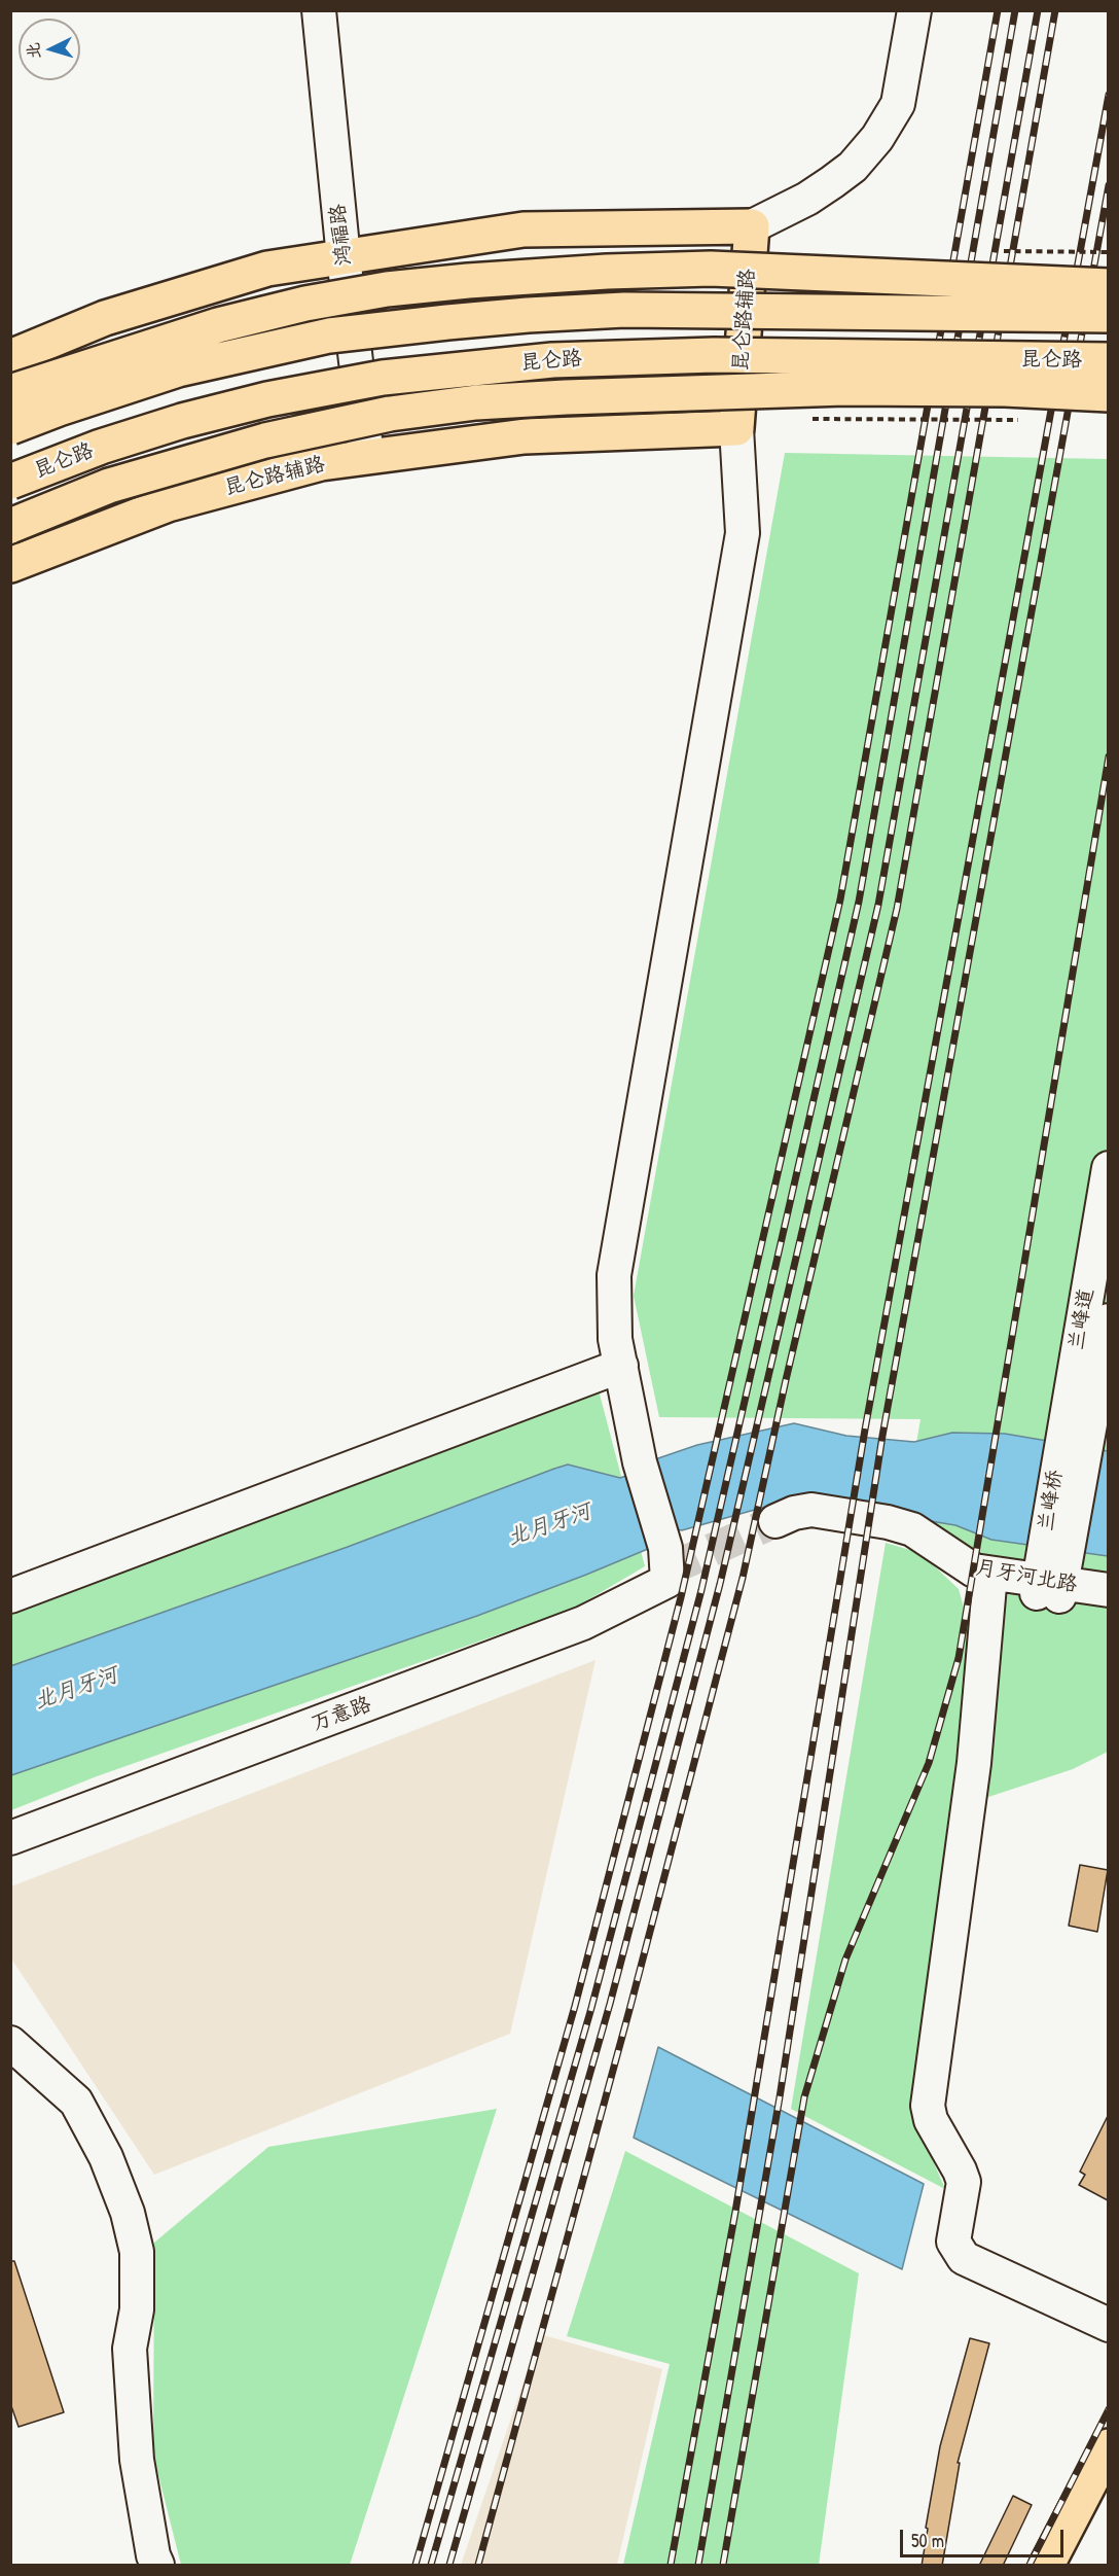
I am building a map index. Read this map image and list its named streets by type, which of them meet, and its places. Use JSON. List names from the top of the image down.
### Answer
{
  "streets": {
    "main road": ["昆仑路辅路", "昆仑路"],
    "street": [
      "鸿福路",
      "兰峰道",
      "兰峰桥",
      "月牙河北路",
      "万意路"
    ]
  },
  "crossings": [
    ["鸿福路", "昆仑路辅路"],
    ["兰峰道", "兰峰桥"],
    ["兰峰桥", "月牙河北路"]
  ],
  "water": ["北月牙河"],
  "scale_bar": "50 m",
  "north": "left"
}
